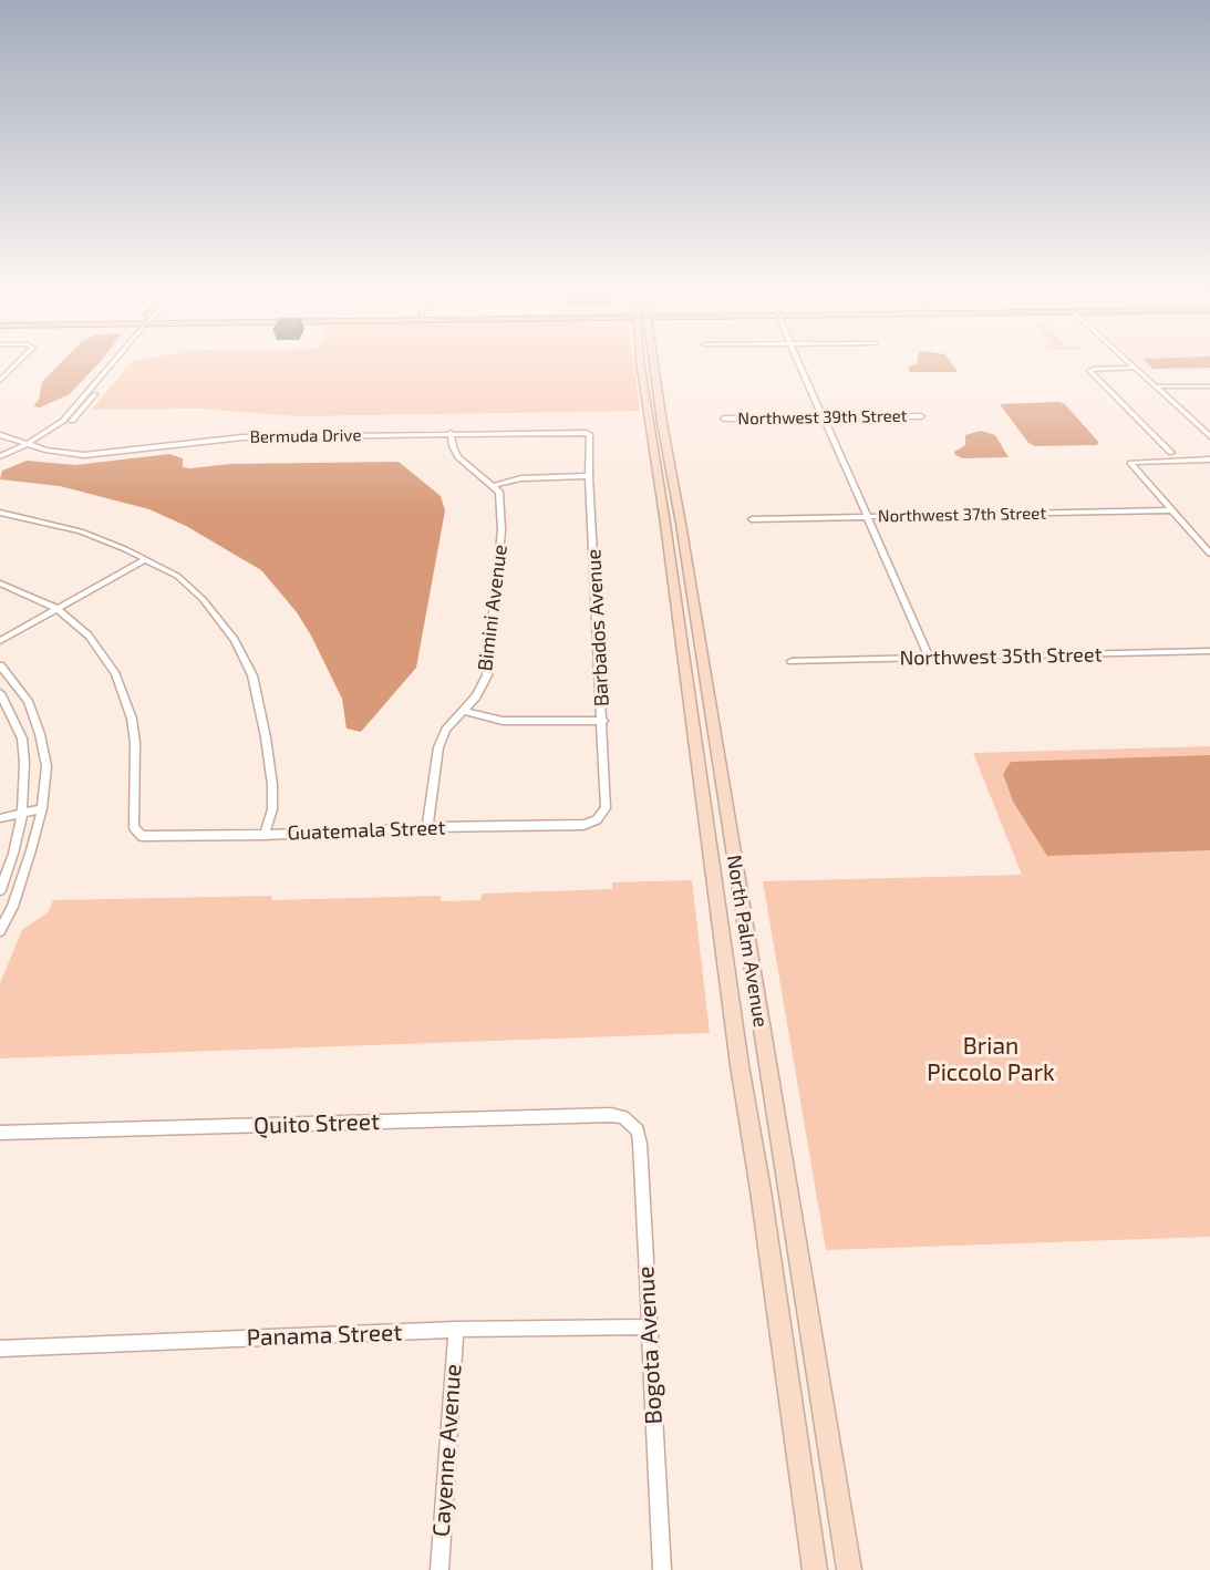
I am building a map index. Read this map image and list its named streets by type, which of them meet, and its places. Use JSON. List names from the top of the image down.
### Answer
{
  "streets": {
    "main road": ["North Palm Avenue"],
    "street": [
      "Northwest 39th Street",
      "Bermuda Drive",
      "Northwest 37th Street",
      "Bimini Avenue",
      "Barbados Avenue",
      "Northwest 35th Street",
      "Guatemala Street",
      "Quito Street",
      "Panama Street",
      "Bogota Avenue",
      "Cayenne Avenue"
    ]
  },
  "crossings": [
    ["Bermuda Drive", "Barbados Avenue"],
    ["Bimini Avenue", "Guatemala Street"],
    ["Barbados Avenue", "Guatemala Street"],
    ["Quito Street", "Bogota Avenue"],
    ["Panama Street", "Bogota Avenue"],
    ["Panama Street", "Cayenne Avenue"]
  ],
  "parks": ["Brian Piccolo Park"]
}
